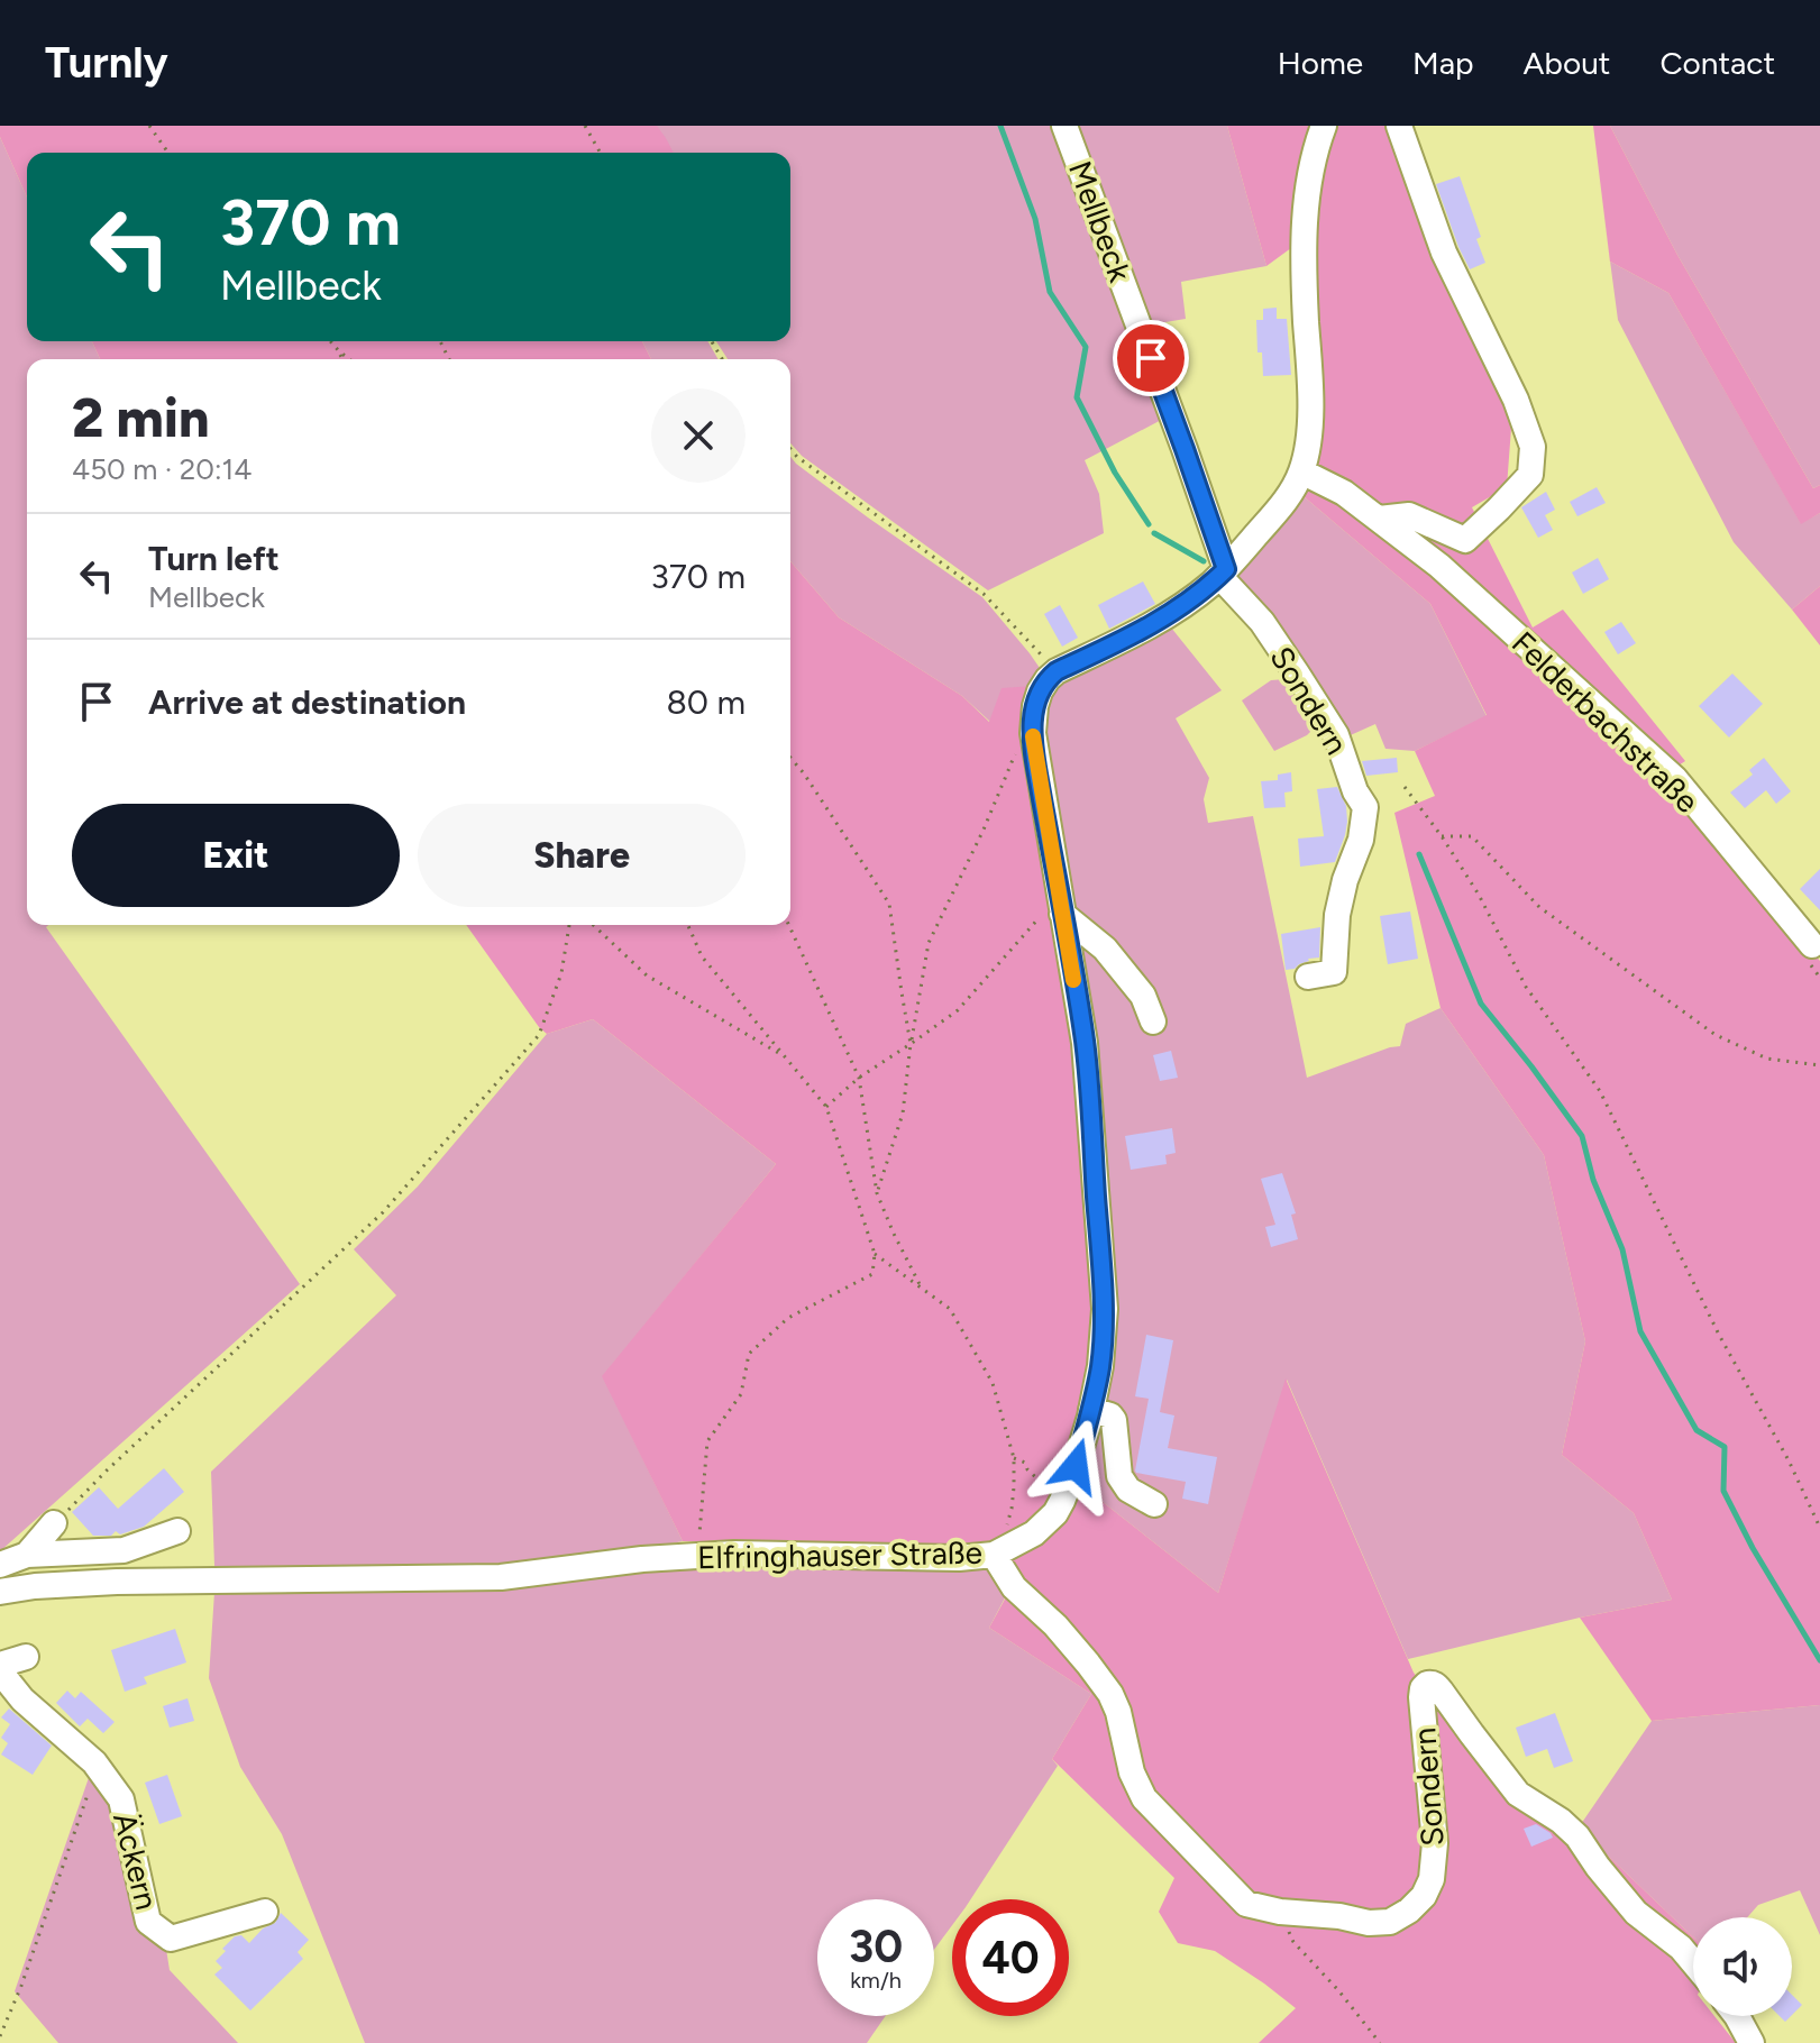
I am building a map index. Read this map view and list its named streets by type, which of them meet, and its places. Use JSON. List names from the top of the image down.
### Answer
{
  "streets": {
    "street": [
      "Mellbeck",
      "Sondern",
      "Felderbachstraße",
      "Elfringhauser Straße",
      "Äckern"
    ]
  },
  "crossings": [
    ["Mellbeck", "Sondern"],
    ["Sondern", "Elfringhauser Straße"]
  ],
  "page": {
    "header": "Turnly",
    "nav": [
      "Home",
      "Map",
      "About",
      "Contact"
    ],
    "turn": ["370 m", "Mellbeck"],
    "heading": ["2 min", "450 m · 20:14"],
    "list": [
      {
        "name": "Turn left",
        "note": "Mellbeck",
        "value": "370 m"
      },
      {
        "name": "Arrive at destination",
        "value": "80 m"
      }
    ],
    "buttons": ["Exit", "Share"],
    "speed": "30 km/h",
    "limit": "40"
  }
}
